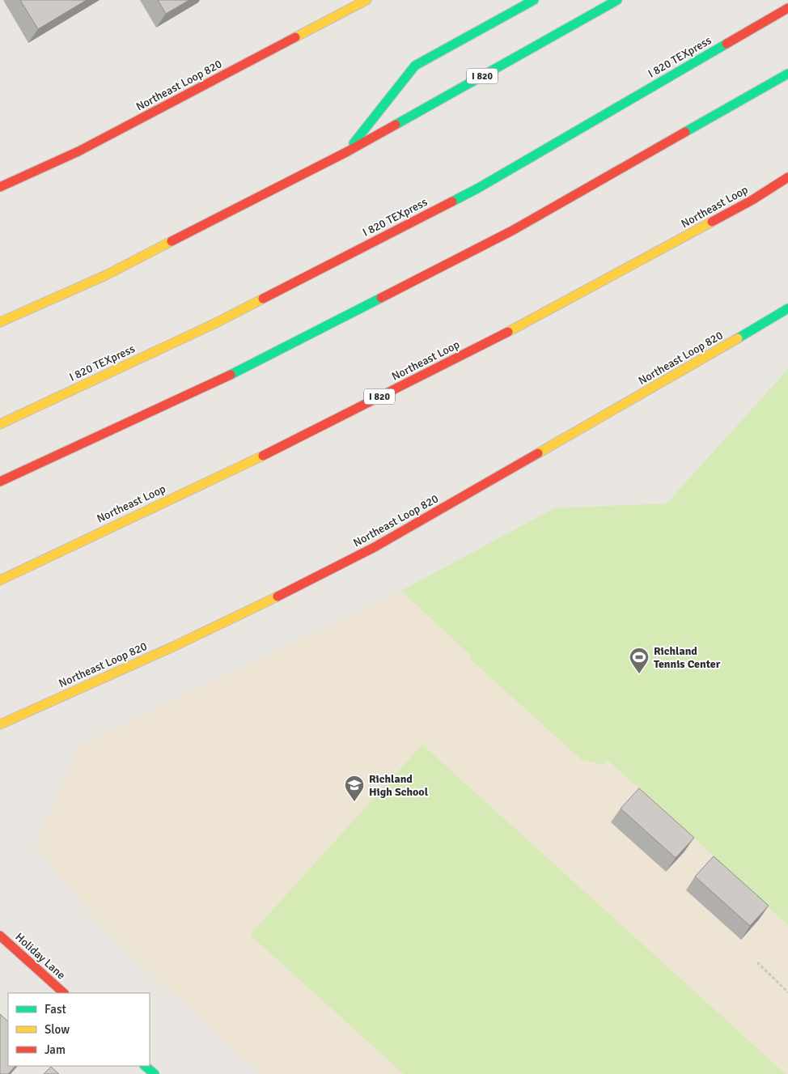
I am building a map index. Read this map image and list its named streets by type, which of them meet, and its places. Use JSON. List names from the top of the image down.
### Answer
{
  "streets": {
    "main road": [
      "I 820 TEXpress",
      "I 820",
      "Northeast Loop 820",
      "Northeast Loop",
      "Holiday Lane"
    ]
  },
  "places": {
    "sports": ["Richland Tennis Center"],
    "school or university": ["Richland High School"]
  },
  "legend": ["Fast", "Slow", "Jam"]
}
